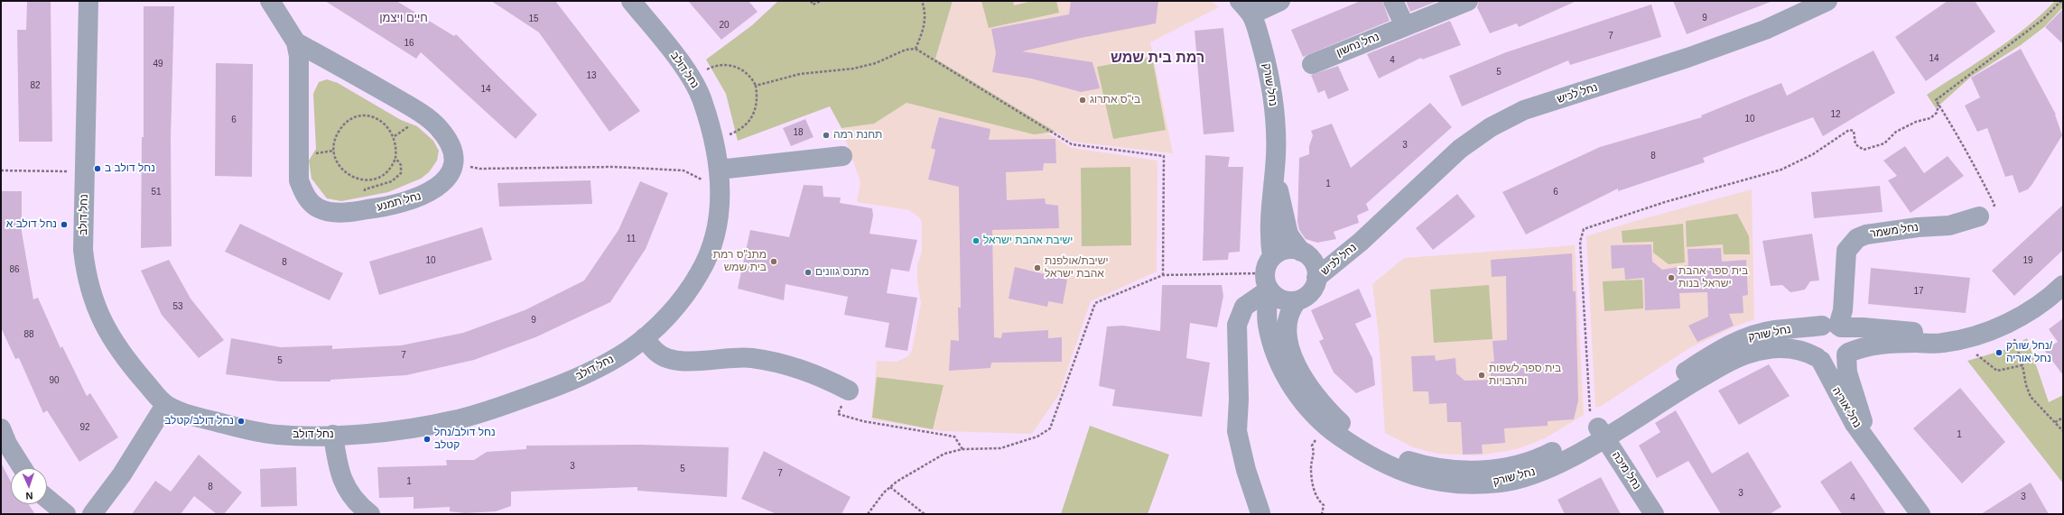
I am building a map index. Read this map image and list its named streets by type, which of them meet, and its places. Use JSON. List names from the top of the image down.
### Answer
{
  "streets": {
    "street": [
      "נחל נחשון",
      "נחל דולב",
      "נחל שורק",
      "נחל לכיש",
      "נחל תמנע",
      "נחל משמר",
      "נחל אוריה",
      "נחל מיכה"
    ]
  },
  "crossings": [
    ["נחל שורק", "נחל לכיש"],
    ["נחל שורק", "נחל משמר"],
    ["נחל שורק", "נחל אוריה"],
    ["נחל שורק", "נחל מיכה"],
    ["נחל משמר", "נחל אוריה"]
  ],
  "districts": ["חיים ויצמן", "רמת בית שמש"],
  "places": [
    "בי\"ס אתרוג",
    "תחנת רמה",
    "נחל דולב ב",
    "נחל דולב א",
    "ישיבת אהבת ישראל",
    "מתנ\"ס רמת בית שמש",
    "ישיבת/אולפנת אהבת ישראל",
    "מתנס גוונים",
    "בית ספר אהבת ישראל בנות",
    "נחל שורק/ נחל אוריה",
    "בית ספר לשפות ותרבויות",
    "נחל דולב/קטלב",
    "נחל דולב/נחל קטלב"
  ],
  "house_numbers": [
    "9",
    "15",
    "20",
    "7",
    "16",
    "14",
    "4",
    "49",
    "5",
    "13",
    "82",
    "14",
    "12",
    "10",
    "6",
    "18",
    "3",
    "8",
    "1",
    "51",
    "6",
    "11",
    "10",
    "19",
    "8",
    "86",
    "17",
    "53",
    "9",
    "88",
    "7",
    "5",
    "90",
    "92",
    "1",
    "3",
    "5",
    "7",
    "1",
    "8",
    "3",
    "3",
    "4"
  ],
  "north": "bottom"
}
